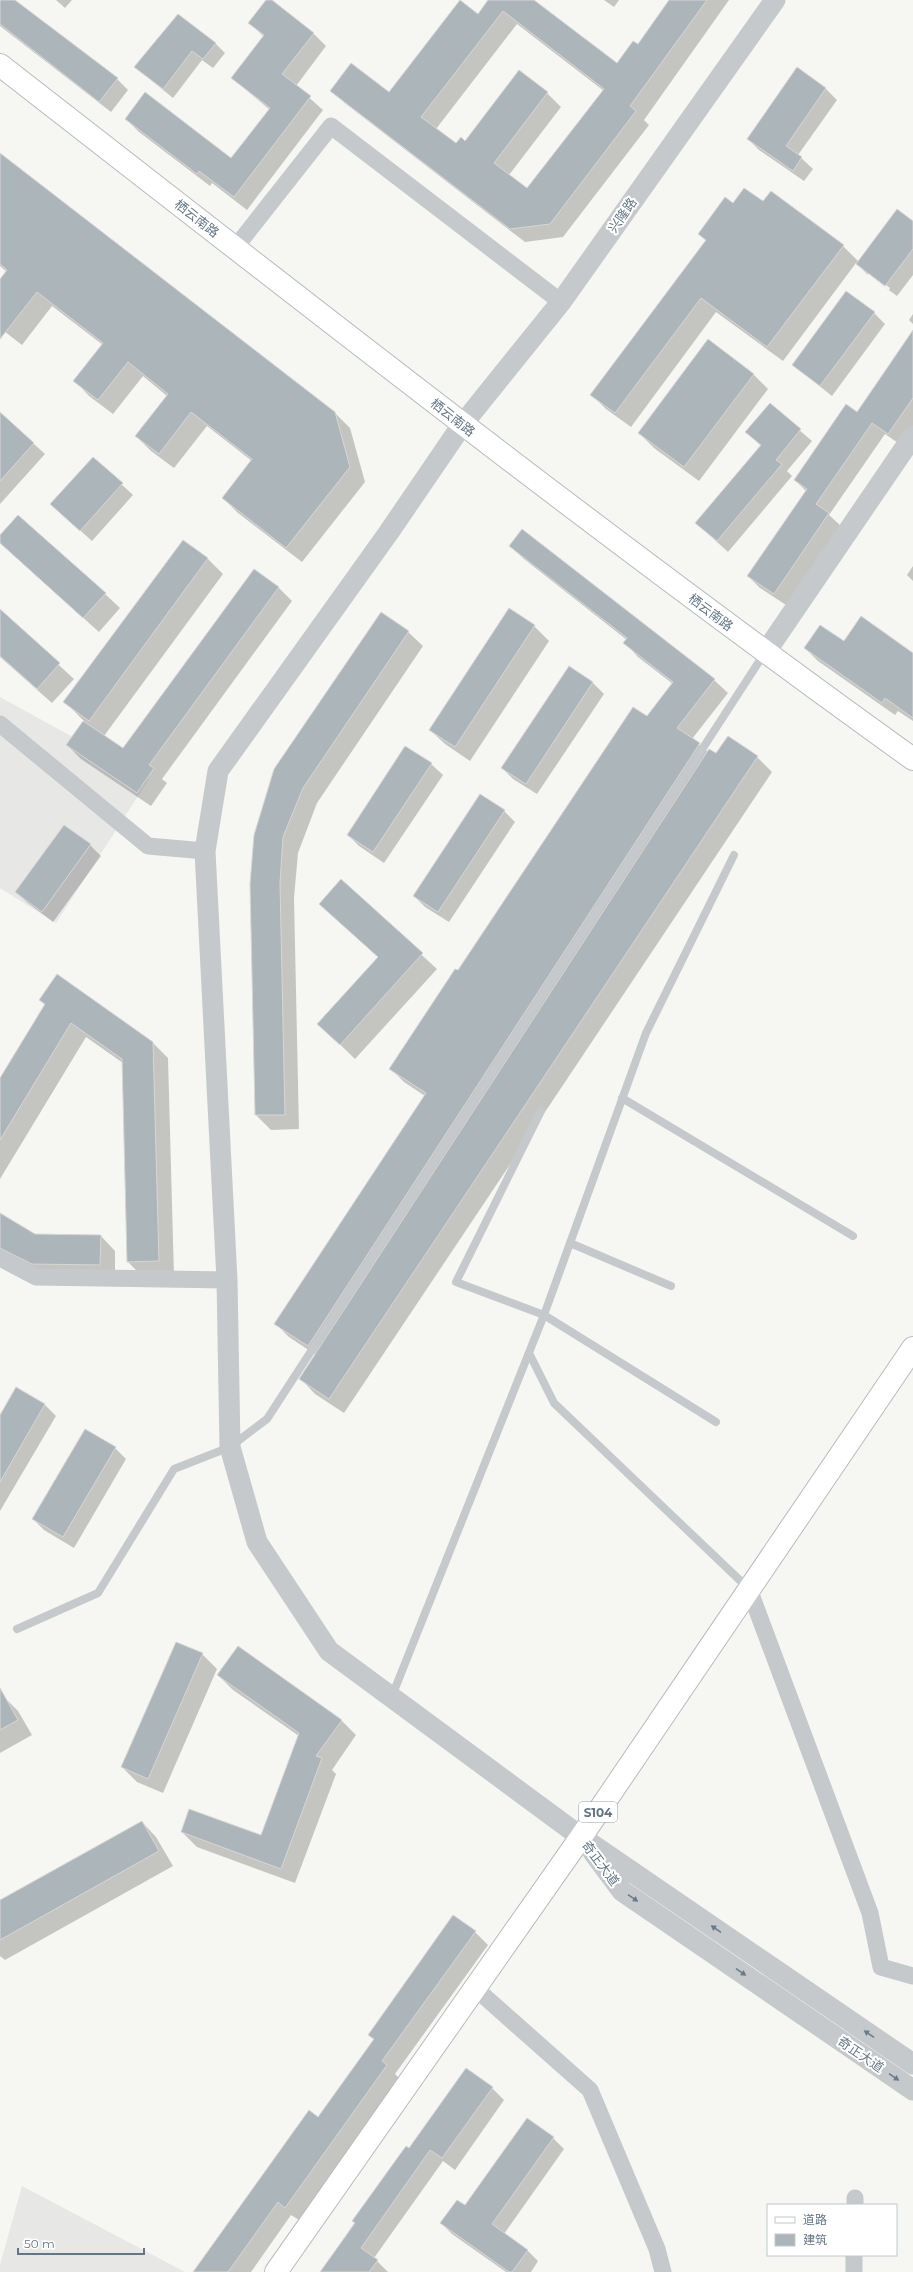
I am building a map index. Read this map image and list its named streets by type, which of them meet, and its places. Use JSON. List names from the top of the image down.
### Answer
{
  "streets": {
    "main road": ["栖云南路", "S104"],
    "street": ["兴隆路", "奇正大道"]
  },
  "crossings": [
    ["兴隆路", "栖云南路"],
    ["兴隆路", "S104"],
    ["兴隆路", "奇正大道"],
    ["S104", "奇正大道"]
  ],
  "legend": ["道路", "建筑"],
  "scale_bar": "50 m"
}
